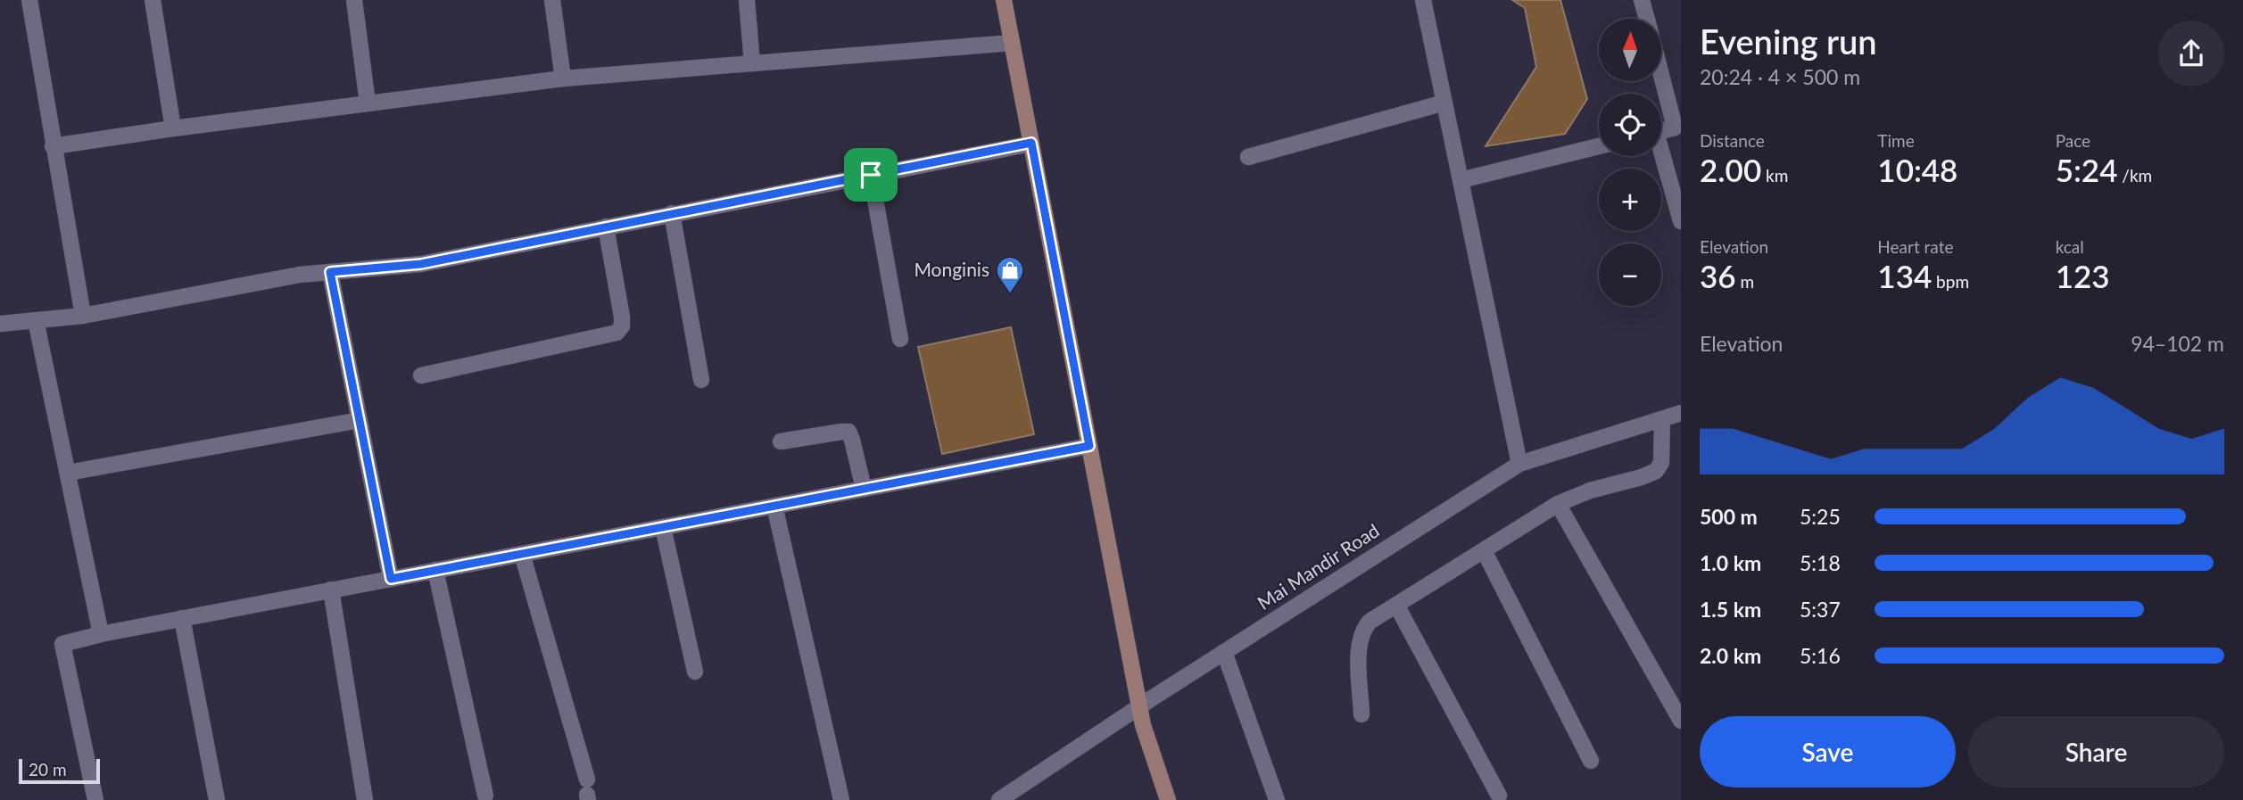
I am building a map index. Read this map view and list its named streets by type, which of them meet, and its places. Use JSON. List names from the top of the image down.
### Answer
{
  "streets": {
    "street": ["Mai Mandir Road"]
  },
  "places": {
    "shop": ["Monginis"]
  },
  "scale_bar": "20 m",
  "north": "top",
  "page": {
    "heading": ["Evening run", "20:24 · 4 × 500 m"],
    "map_buttons": ["+", "−"],
    "stats": [
      ["Distance", "2.00 km"],
      ["Time", "10:48"],
      ["Pace", "5:24 /km"],
      ["Elevation", "36 m"],
      ["Heart rate", "134 bpm"],
      ["kcal", "123"]
    ],
    "chart": ["Elevation", "94–102 m"],
    "list": [
      {
        "name": "500 m",
        "note": "5:25"
      },
      {
        "name": "1.0 km",
        "note": "5:18"
      },
      {
        "name": "1.5 km",
        "note": "5:37"
      },
      {
        "name": "2.0 km",
        "note": "5:16"
      }
    ],
    "buttons": ["Save", "Share"],
    "scale": "20 m"
  }
}
